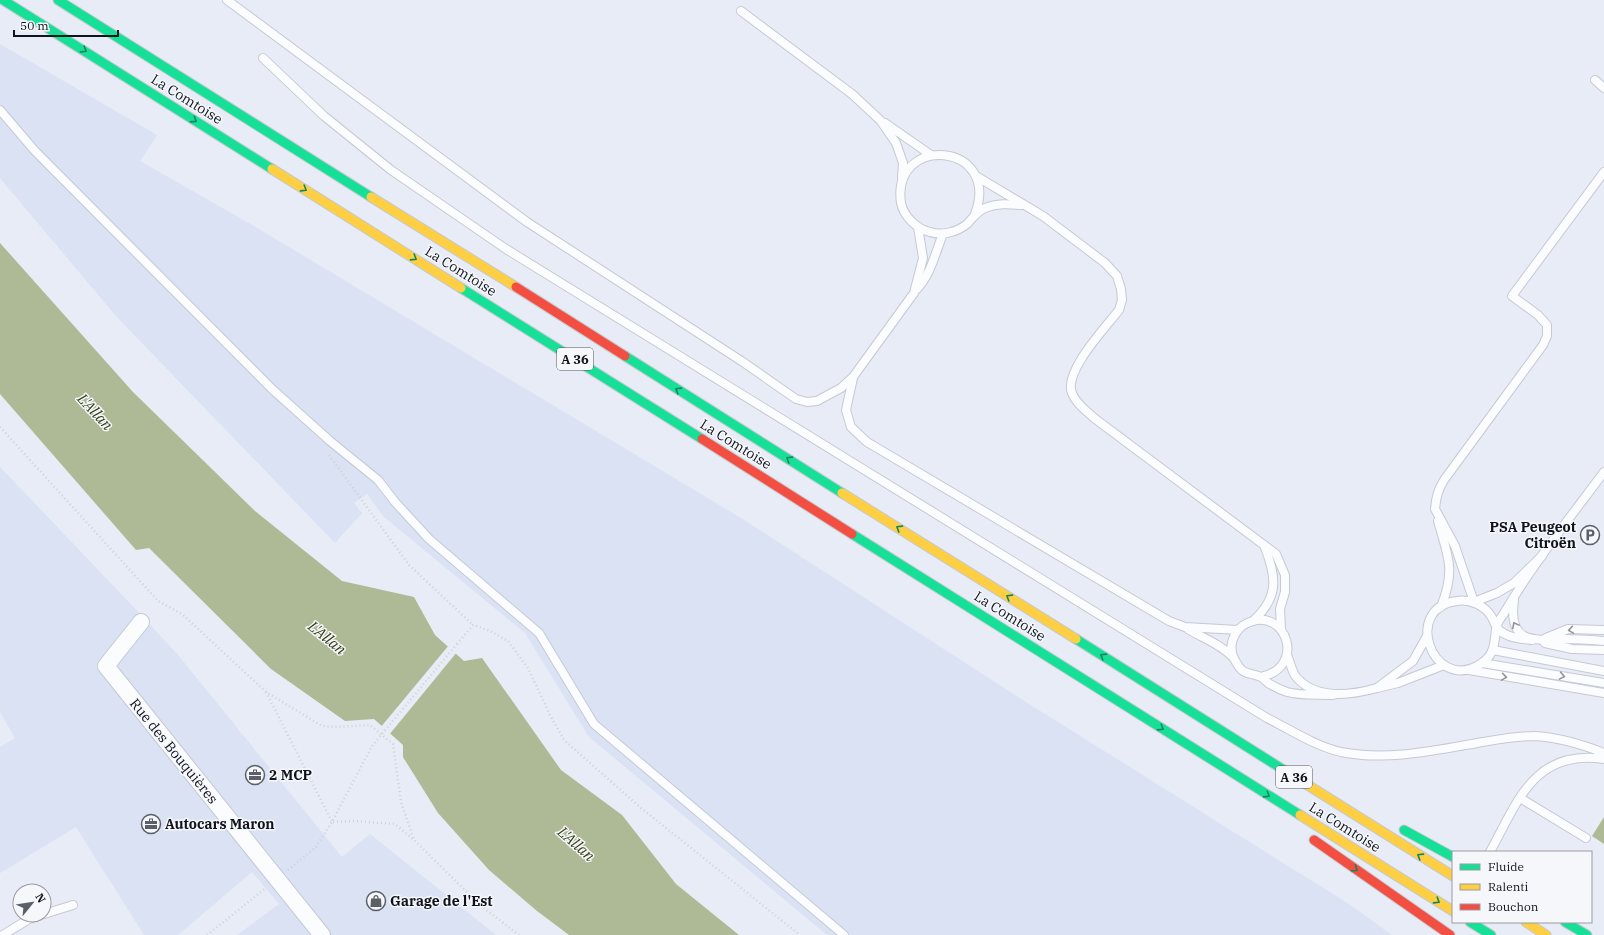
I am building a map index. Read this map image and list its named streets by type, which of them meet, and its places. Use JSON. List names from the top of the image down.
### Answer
{
  "streets": {
    "highway": ["La Comtoise", "A 36"],
    "street": ["Rue des Bouquières"]
  },
  "water": ["L'Allan"],
  "places": {
    "parking": ["PSA Peugeot Citroën"],
    "office": ["2 MCP", "Autocars Maron"],
    "shop": ["Garage de l'Est"]
  },
  "legend": ["Fluide", "Ralenti", "Bouchon"],
  "scale_bar": "50 m",
  "north": "top right"
}
